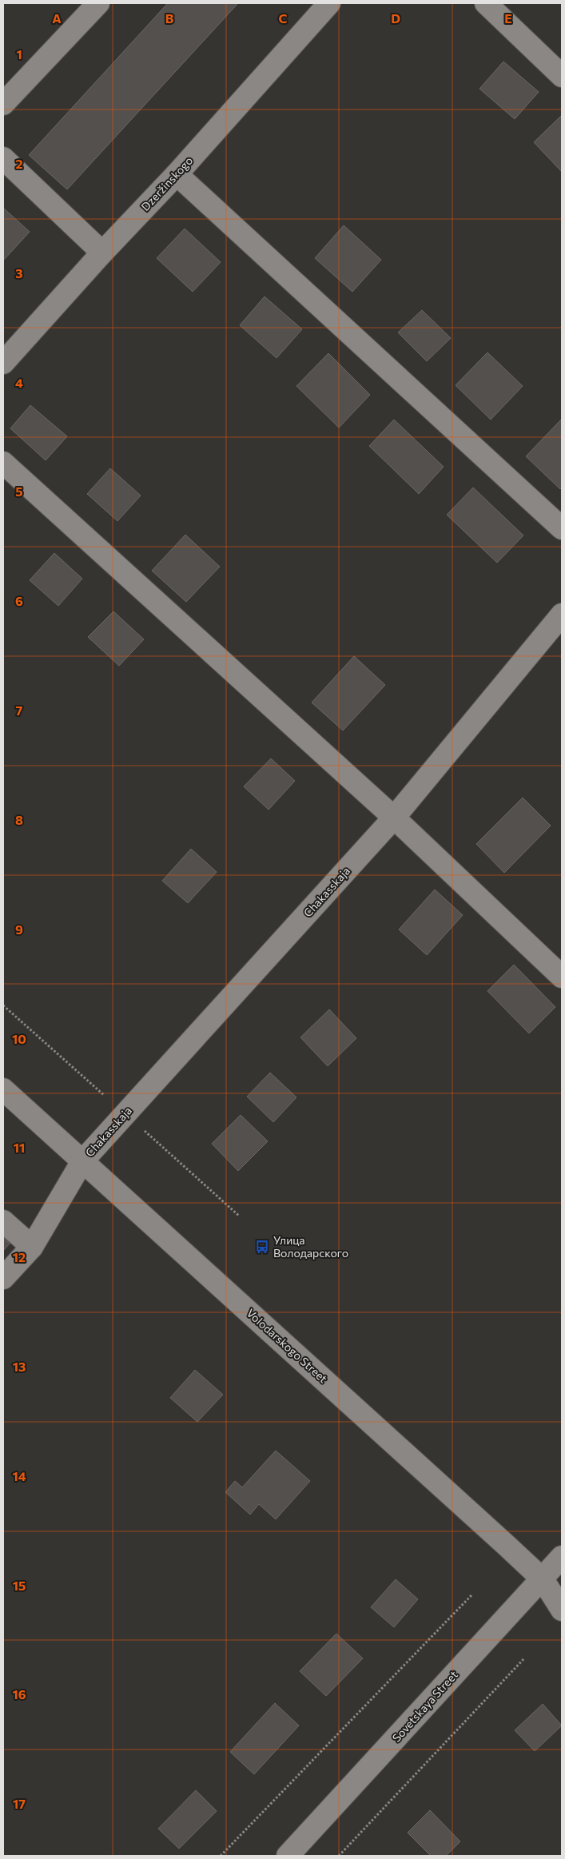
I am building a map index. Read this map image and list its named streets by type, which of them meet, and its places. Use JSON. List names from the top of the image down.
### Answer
{
  "streets": {
    "street": [
      "Dzeržinskogo",
      "Chakasskaja",
      "Volodarskogo Street",
      "Sovetskaya Street"
    ]
  },
  "crossings": [
    ["Chakasskaja", "Volodarskogo Street"],
    ["Volodarskogo Street", "Sovetskaya Street"]
  ],
  "places": {
    "bus stop": ["Улица Володарского"]
  },
  "grid": {
    "columns": [
      "A",
      "B",
      "C",
      "D",
      "E"
    ],
    "rows": [
      "1",
      "2",
      "3",
      "4",
      "5",
      "6",
      "7",
      "8",
      "9",
      "10",
      "11",
      "12",
      "13",
      "14",
      "15",
      "16",
      "17"
    ]
  }
}
